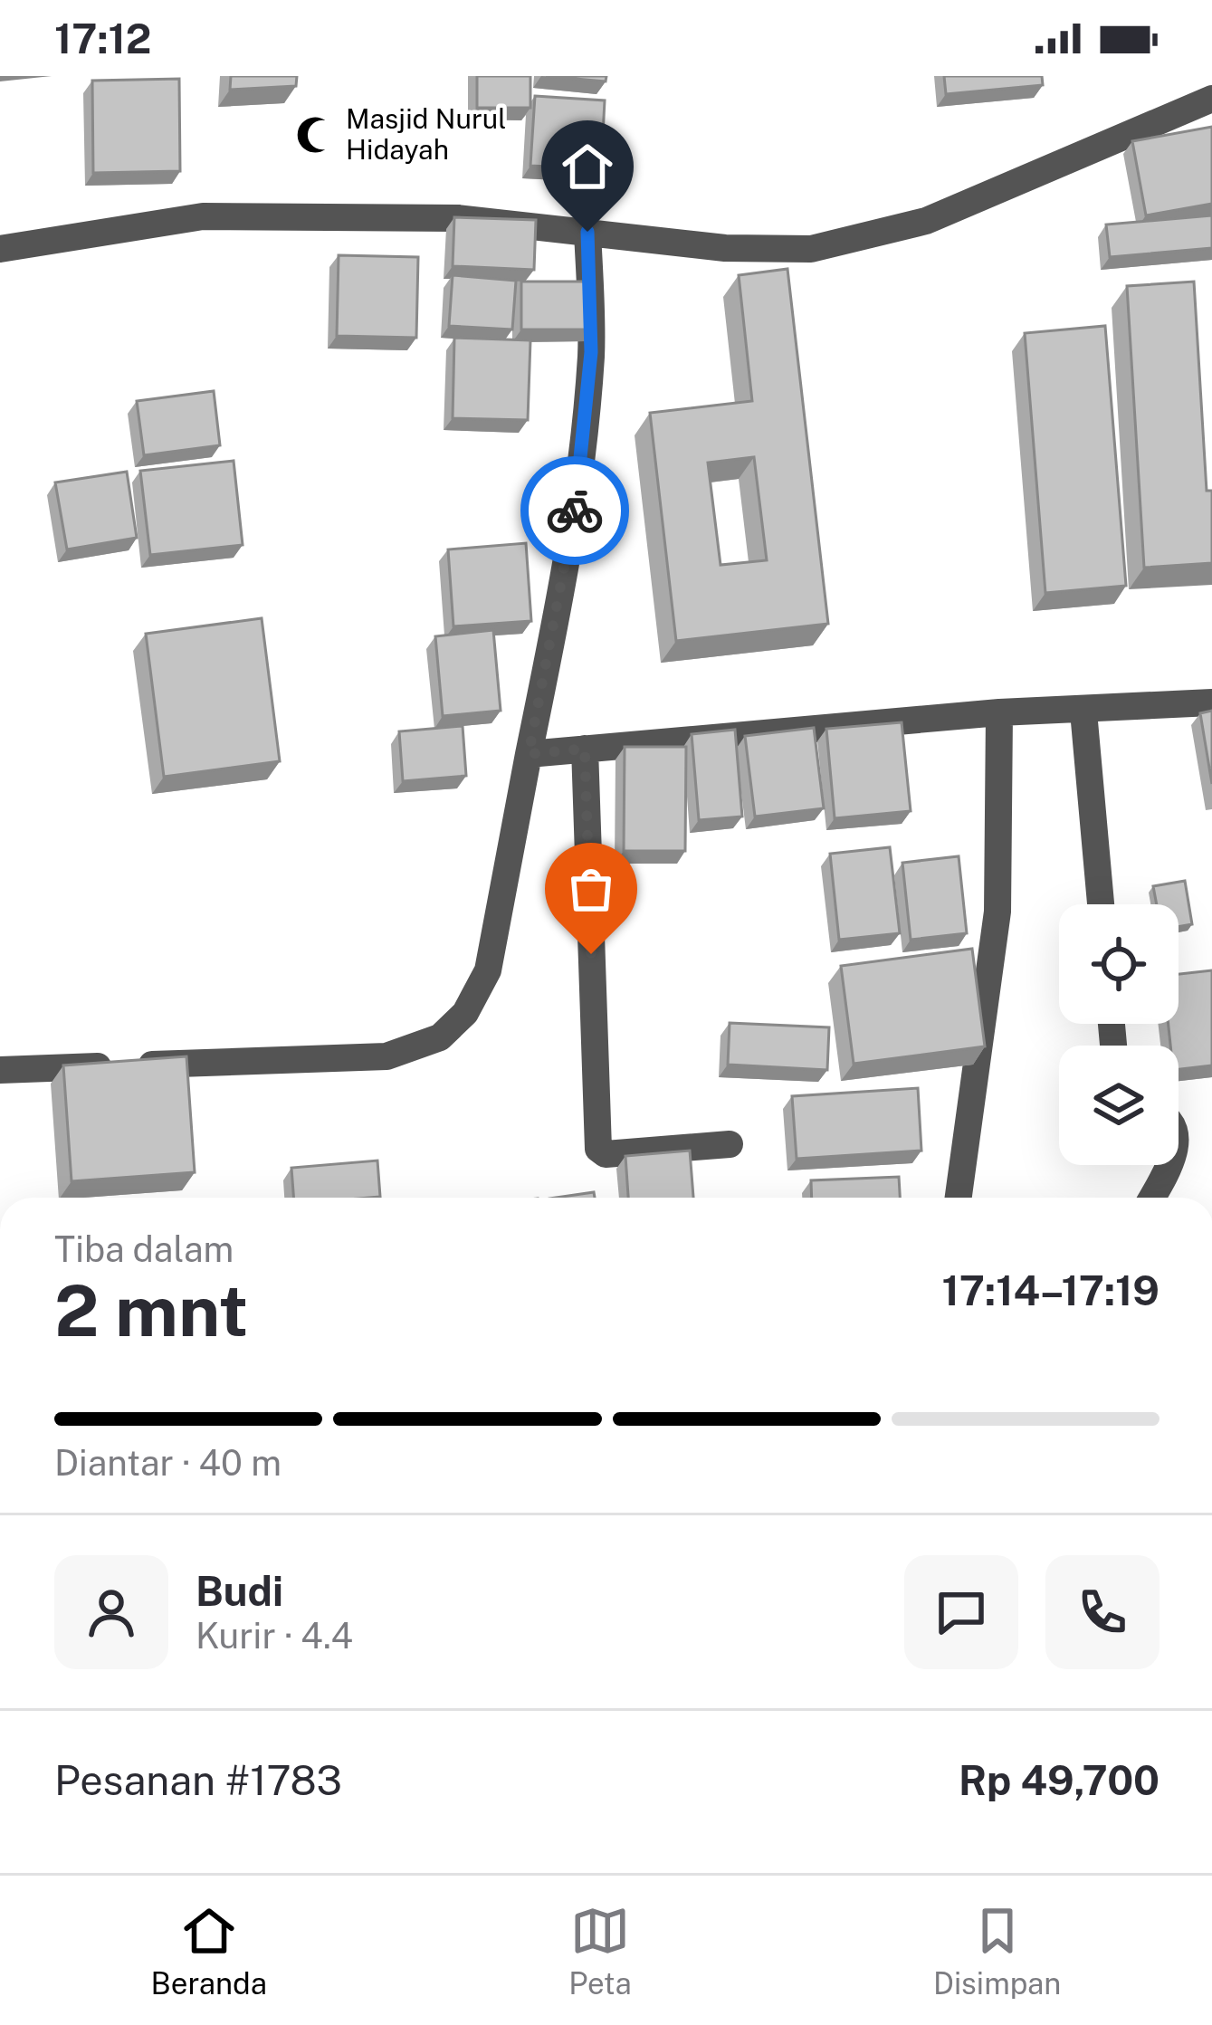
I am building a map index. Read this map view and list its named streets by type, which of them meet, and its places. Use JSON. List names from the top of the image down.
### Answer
{
  "places": {
    "mosque": ["Masjid Nurul Hidayah"]
  },
  "page": {
    "status": "17:12",
    "heading": ["2 mnt", "Tiba dalam", "17:14–17:19"],
    "panel": [
      "Budi",
      "Kurir · 4.4",
      "Pesanan #1783",
      "Rp 49,700"
    ],
    "bar": "Diantar · 40 m",
    "tabs": ["Beranda", "Peta", "Disimpan"]
  }
}
